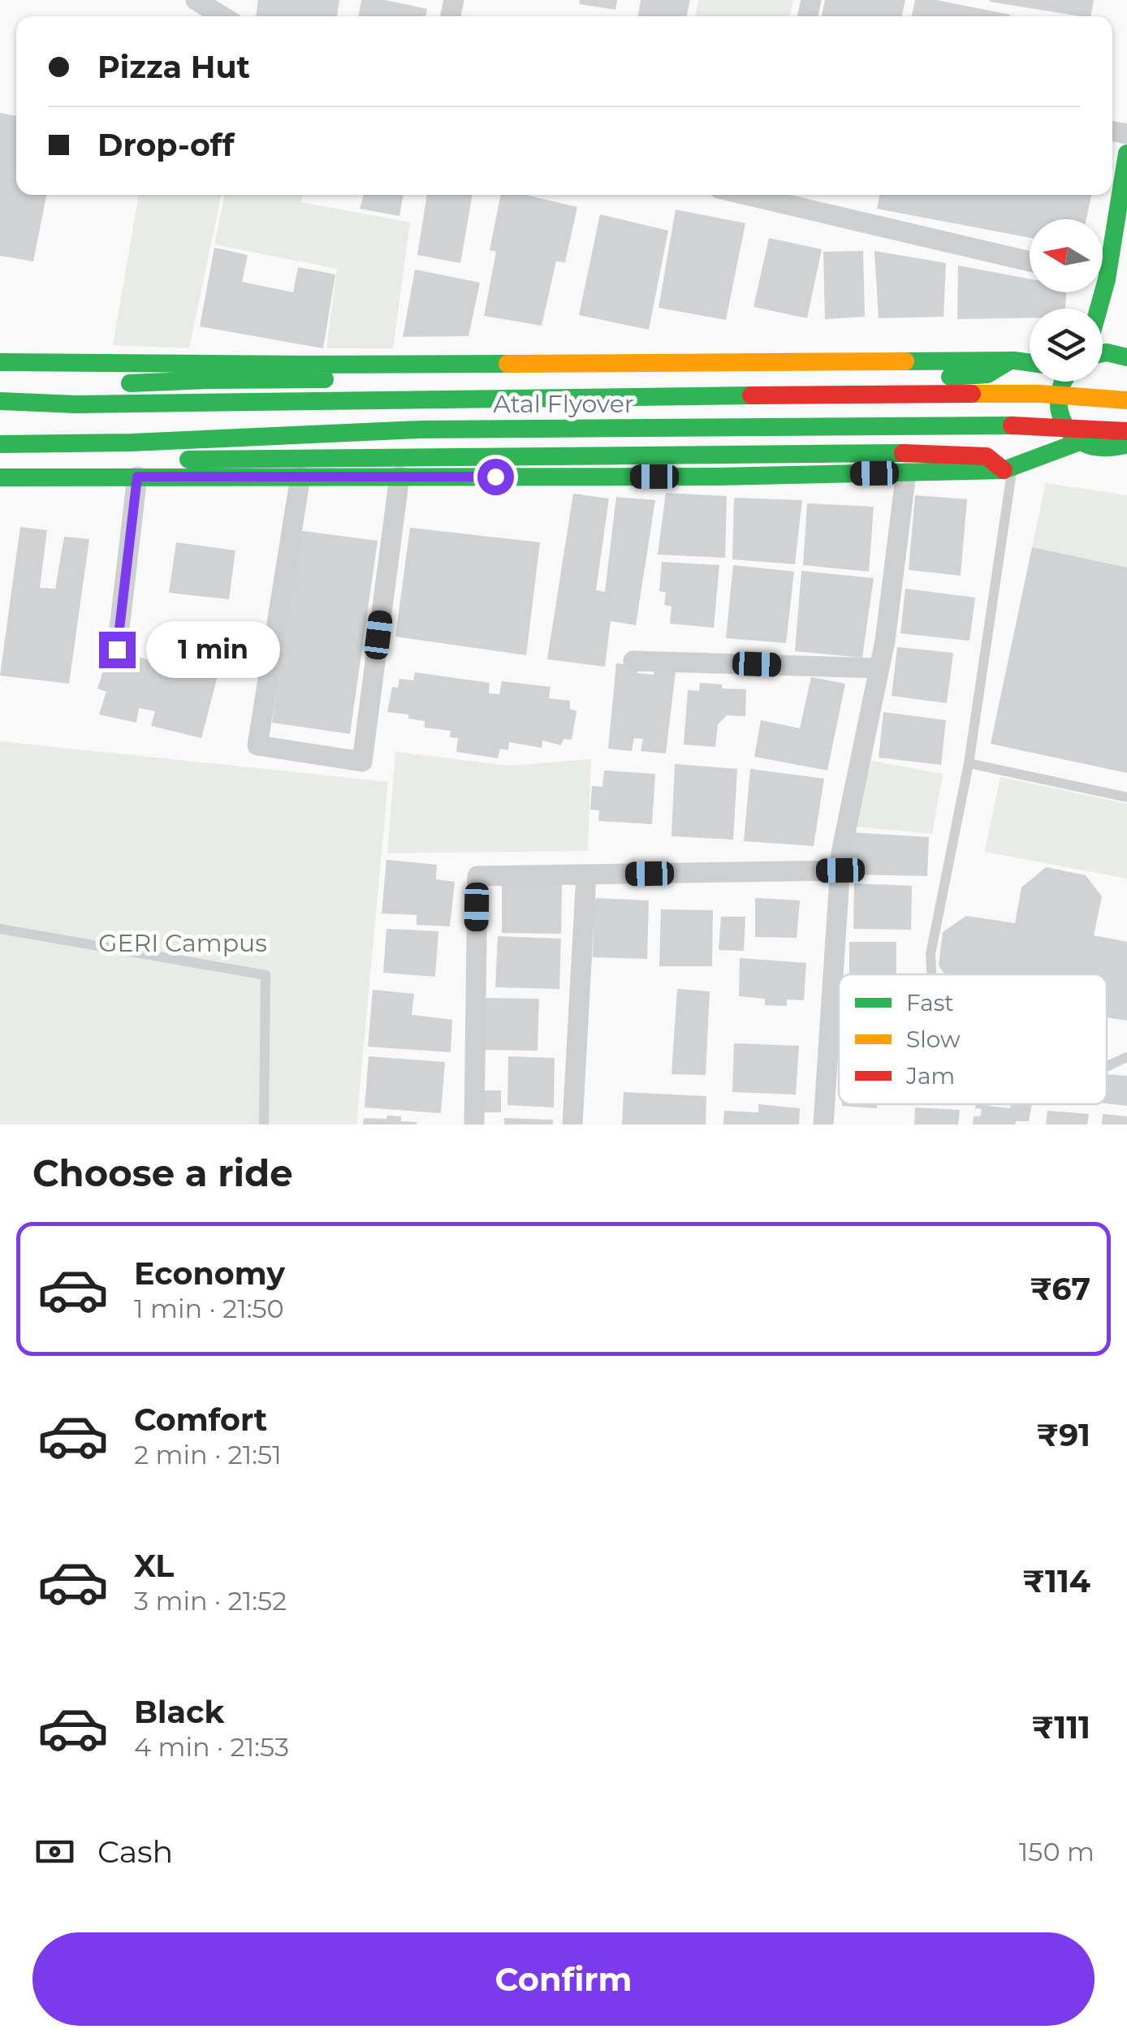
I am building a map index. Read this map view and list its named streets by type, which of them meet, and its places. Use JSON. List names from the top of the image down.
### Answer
{
  "streets": {
    "main road": ["Atal Flyover"]
  },
  "parks": ["GERI Campus"],
  "legend": ["Fast", "Slow", "Jam"],
  "north": "left",
  "page": {
    "banner": ["Pizza Hut", "Drop-off"],
    "bubble": "1 min",
    "heading": "Choose a ride",
    "list": [
      {
        "name": "Economy",
        "note": "1 min · 21:50",
        "value": "₹67"
      },
      {
        "name": "Comfort",
        "note": "2 min · 21:51",
        "value": "₹91"
      },
      {
        "name": "XL",
        "note": "3 min · 21:52",
        "value": "₹114"
      },
      {
        "name": "Black",
        "note": "4 min · 21:53",
        "value": "₹111"
      }
    ],
    "pay": ["Cash", "150 m"],
    "buttons": "Confirm"
  }
}
